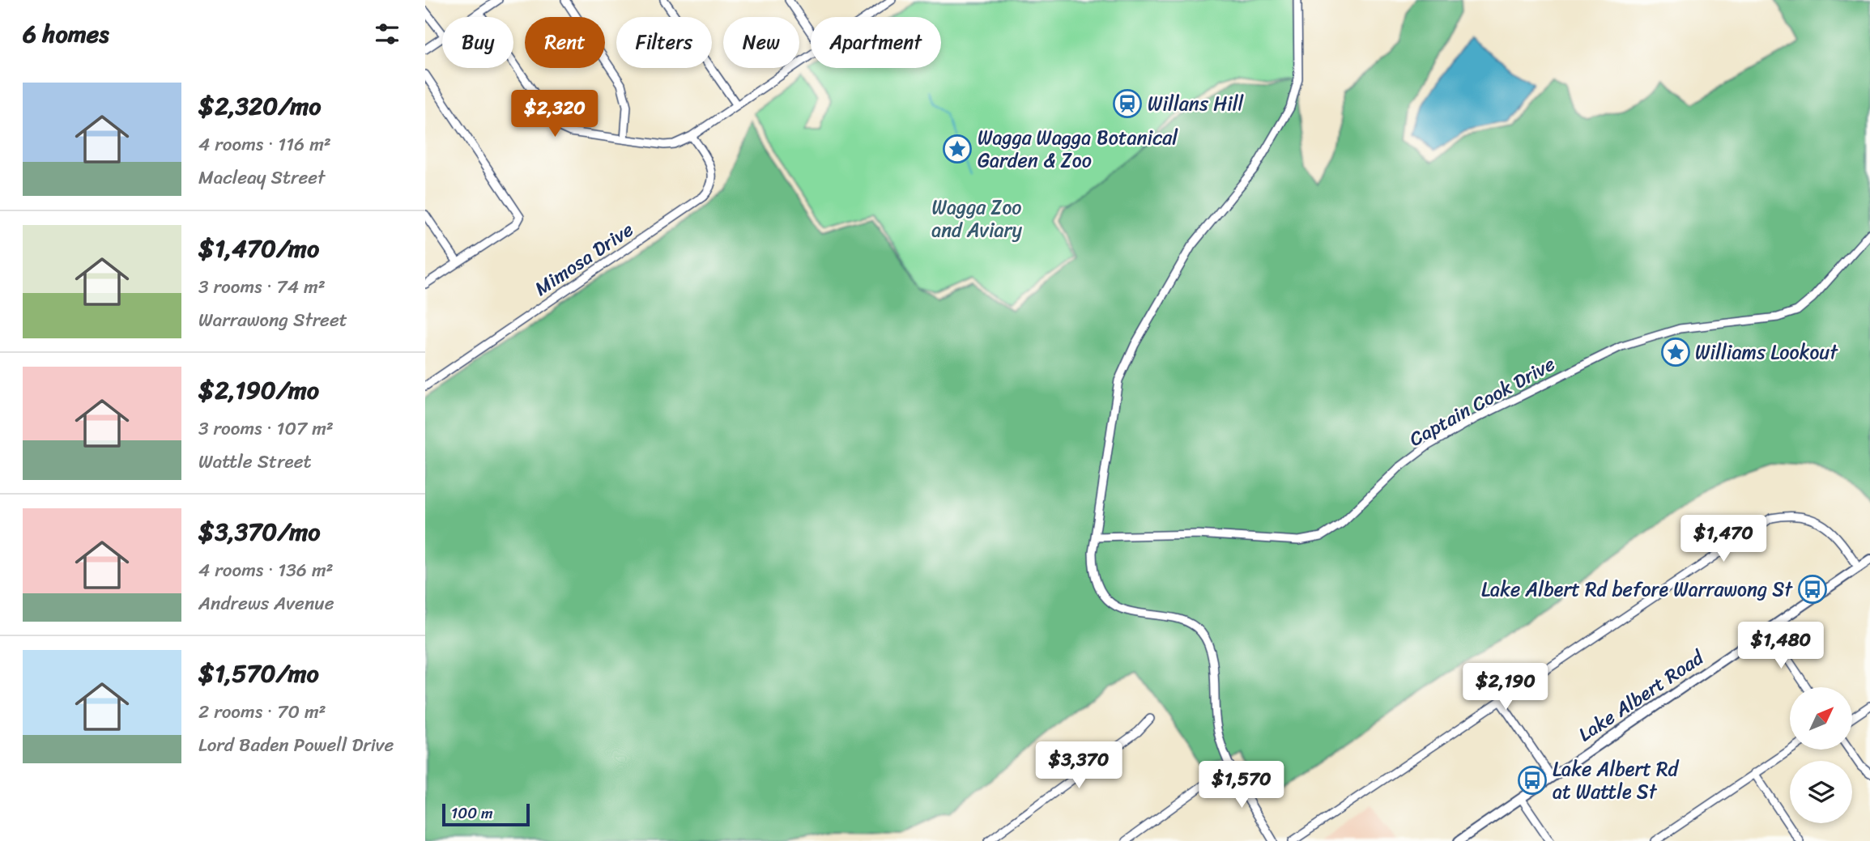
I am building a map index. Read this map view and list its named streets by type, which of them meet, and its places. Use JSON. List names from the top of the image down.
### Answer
{
  "streets": {
    "main road": ["Lake Albert Road"],
    "street": ["Mimosa Drive", "Captain Cook Drive"]
  },
  "parks": ["Wagga Zoo and Aviary"],
  "places": {
    "station": ["Willans Hill"],
    "place": ["Wagga Wagga Botanical Garden & Zoo", "Williams Lookout"],
    "bus stop": ["Lake Albert Rd before Warrawong St", "Lake Albert Rd at Wattle St"]
  },
  "scale_bar": "100 m",
  "north": "top right",
  "page": {
    "heading": "6 homes",
    "chip": [
      "Buy",
      "Rent",
      "Filters",
      "New",
      "Apartment"
    ],
    "list": [
      {
        "name": "$2,320/mo",
        "note": "4 rooms · 116 m² · Macleay Street"
      },
      {
        "name": "$1,470/mo",
        "note": "3 rooms · 74 m² · Warrawong Street"
      },
      {
        "name": "$2,190/mo",
        "note": "3 rooms · 107 m² · Wattle Street"
      },
      {
        "name": "$3,370/mo",
        "note": "4 rooms · 136 m² · Andrews Avenue"
      },
      {
        "name": "$1,570/mo",
        "note": "2 rooms · 70 m² · Lord Baden Powell Drive"
      }
    ],
    "price": [
      "$2,320",
      "$1,470",
      "$1,480",
      "$2,190",
      "$3,370",
      "$1,570"
    ],
    "scale": "100 m"
  }
}
